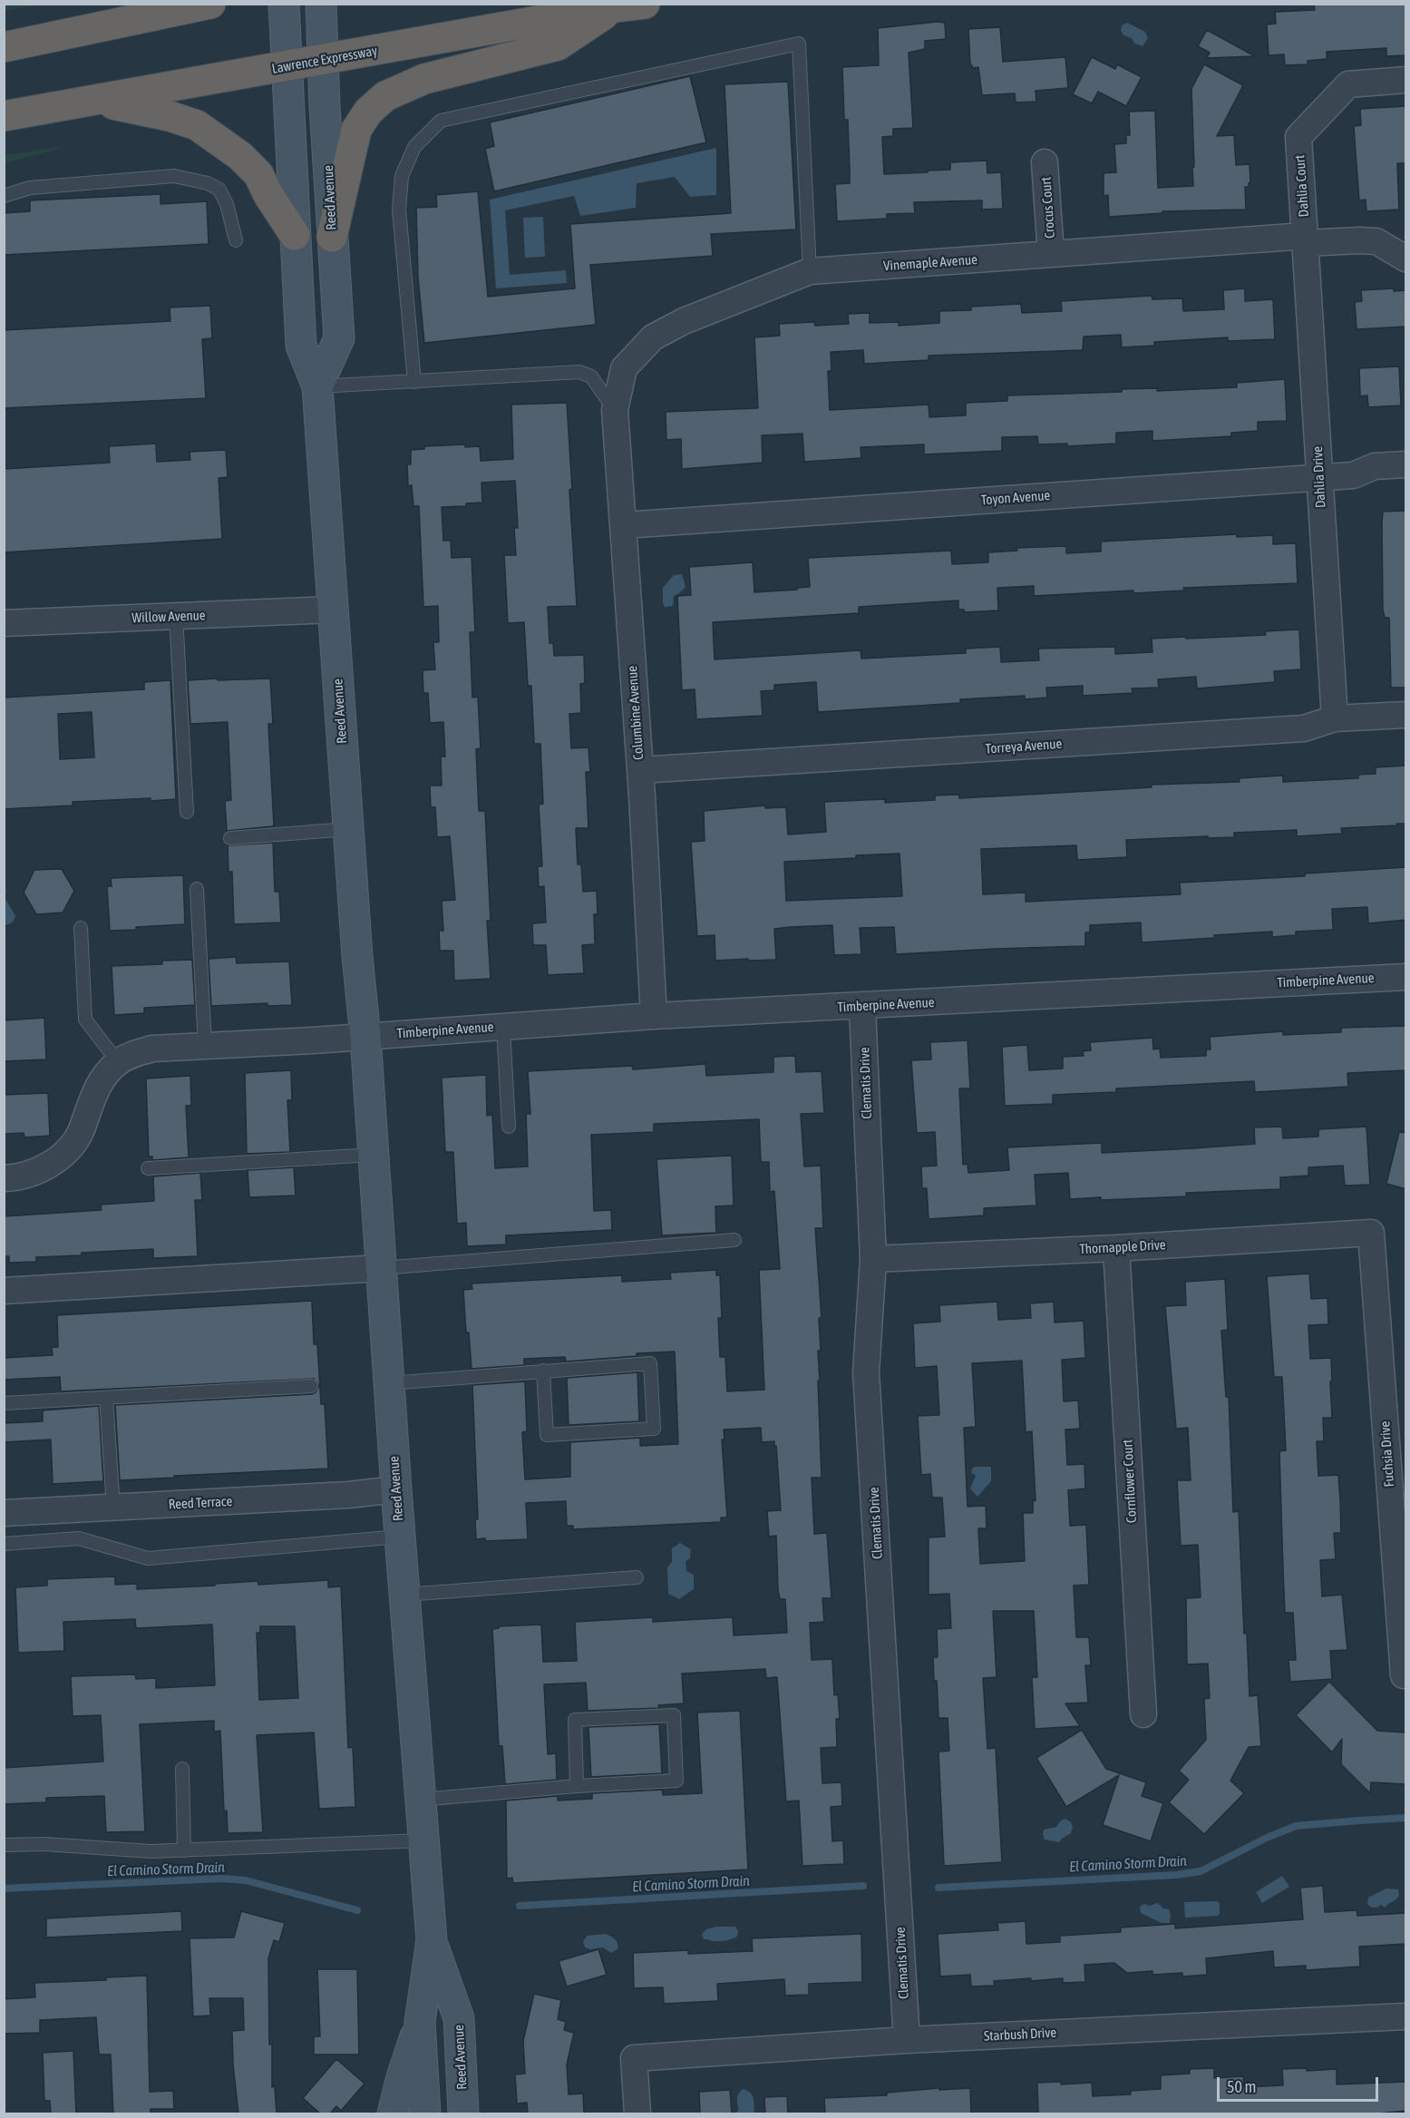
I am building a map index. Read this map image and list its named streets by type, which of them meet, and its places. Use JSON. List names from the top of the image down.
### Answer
{
  "streets": {
    "highway": ["Lawrence Expressway"],
    "main road": ["Reed Avenue"],
    "street": [
      "Dahlia Court",
      "Crocus Court",
      "Vinemaple Avenue",
      "Dahlia Drive",
      "Toyon Avenue",
      "Willow Avenue",
      "Columbine Avenue",
      "Torreya Avenue",
      "Timberpine Avenue",
      "Clematis Drive",
      "Thornapple Drive",
      "Fuchsia Drive",
      "Cornflower Court",
      "Reed Terrace",
      "Starbush Drive"
    ]
  },
  "crossings": [
    ["Lawrence Expressway", "Reed Avenue"],
    ["Dahlia Court", "Vinemaple Avenue"],
    ["Dahlia Court", "Dahlia Drive"],
    ["Reed Avenue", "Willow Avenue"],
    ["Reed Avenue", "Timberpine Avenue"],
    ["Reed Avenue", "Reed Terrace"],
    ["Crocus Court", "Vinemaple Avenue"],
    ["Vinemaple Avenue", "Dahlia Drive"],
    ["Vinemaple Avenue", "Columbine Avenue"],
    ["Dahlia Drive", "Toyon Avenue"],
    ["Dahlia Drive", "Torreya Avenue"],
    ["Toyon Avenue", "Columbine Avenue"],
    ["Columbine Avenue", "Torreya Avenue"],
    ["Columbine Avenue", "Timberpine Avenue"],
    ["Timberpine Avenue", "Clematis Drive"],
    ["Clematis Drive", "Thornapple Drive"],
    ["Clematis Drive", "Starbush Drive"],
    ["Thornapple Drive", "Fuchsia Drive"],
    ["Thornapple Drive", "Cornflower Court"]
  ],
  "water": ["El Camino Storm Drain"],
  "scale_bar": "50 m"
}
